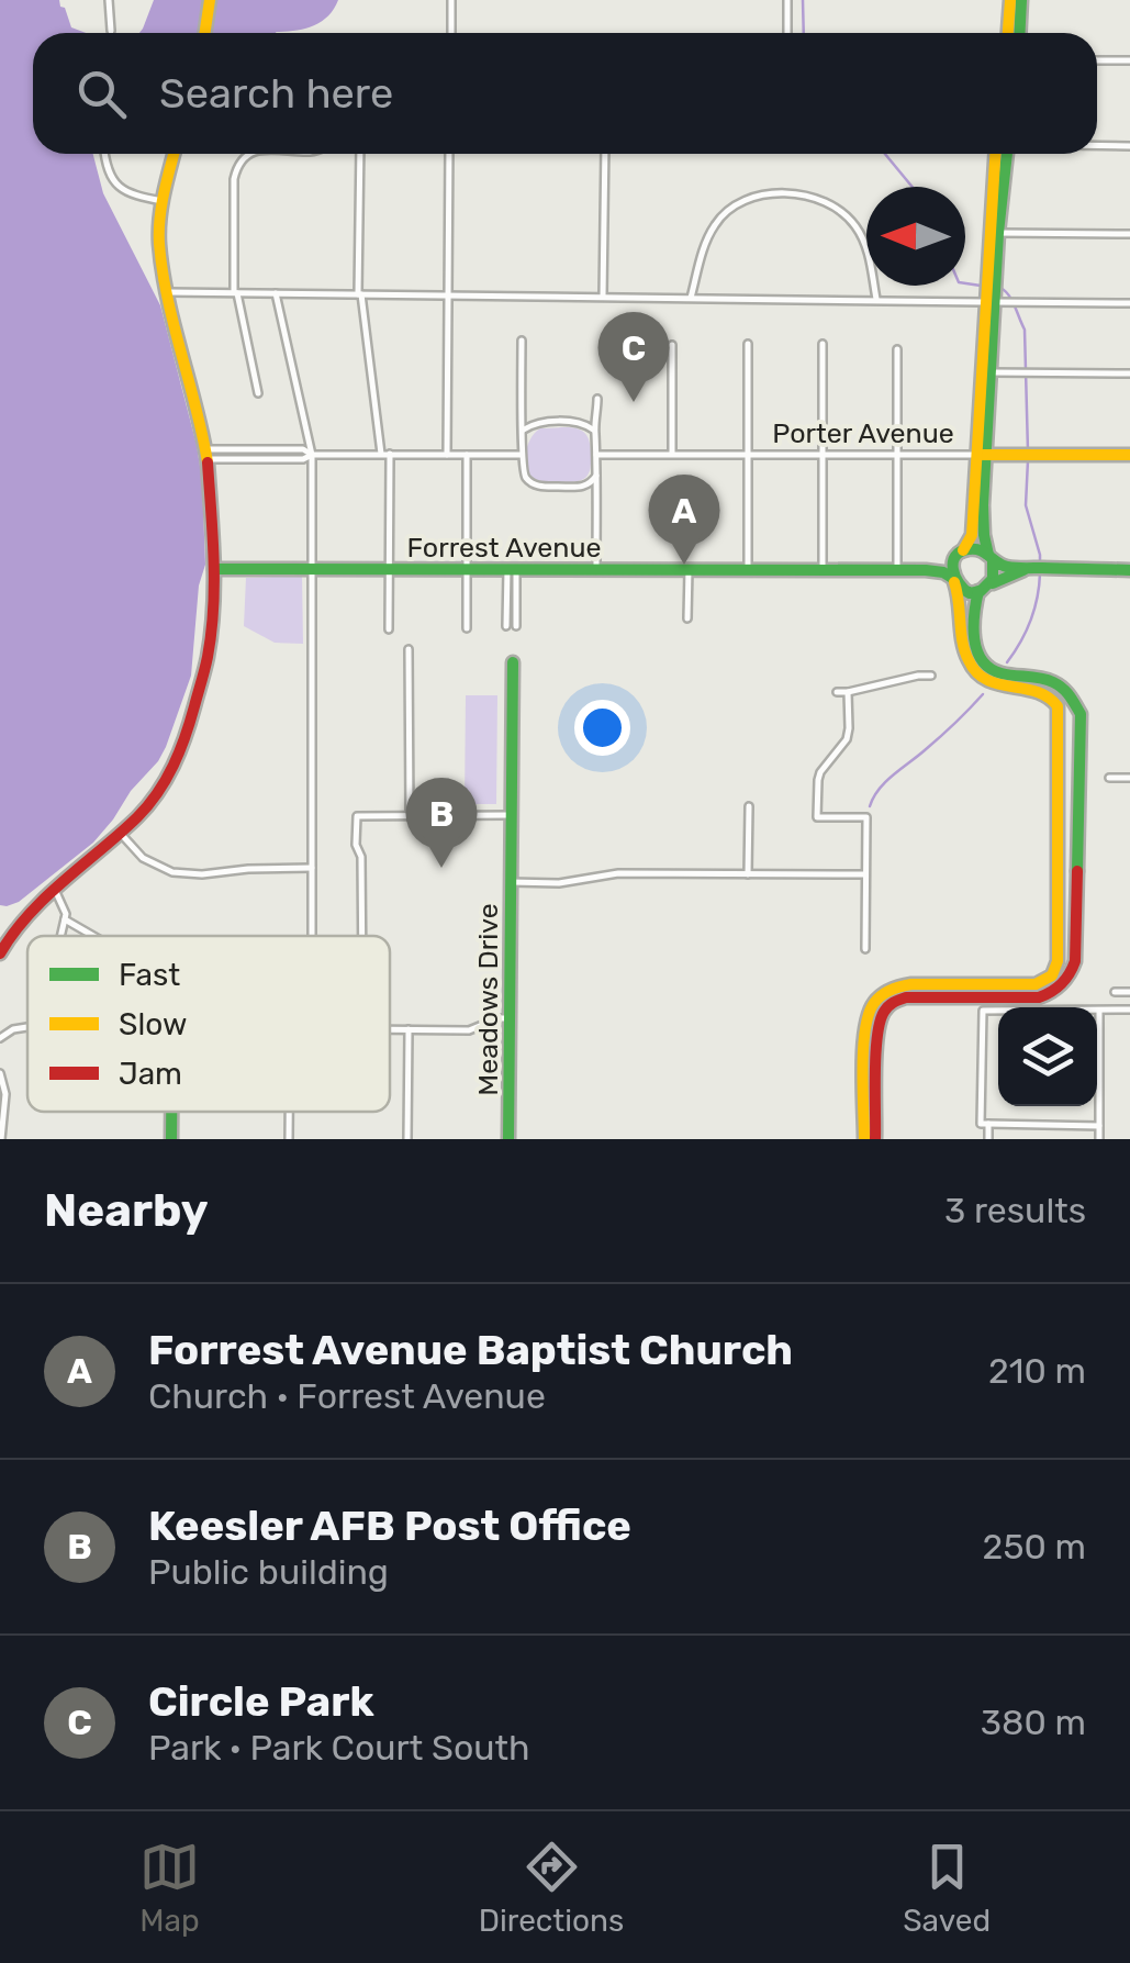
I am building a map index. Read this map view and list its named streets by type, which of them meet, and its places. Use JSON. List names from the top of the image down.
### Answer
{
  "streets": {
    "main road": ["Porter Avenue", "Forrest Avenue", "Meadows Drive"]
  },
  "legend": ["Fast", "Slow", "Jam"],
  "north": "left",
  "page": {
    "search": "Search here",
    "pins": ["C", "A", "B"],
    "heading": ["Nearby", "3 results"],
    "list": [
      {
        "mark": "A",
        "name": "Forrest Avenue Baptist Church",
        "note": "Church · Forrest Avenue",
        "value": "210 m"
      },
      {
        "mark": "B",
        "name": "Keesler AFB Post Office",
        "note": "Public building",
        "value": "250 m"
      },
      {
        "mark": "C",
        "name": "Circle Park",
        "note": "Park · Park Court South",
        "value": "380 m"
      }
    ],
    "nav": ["Map", "Directions", "Saved"]
  }
}
